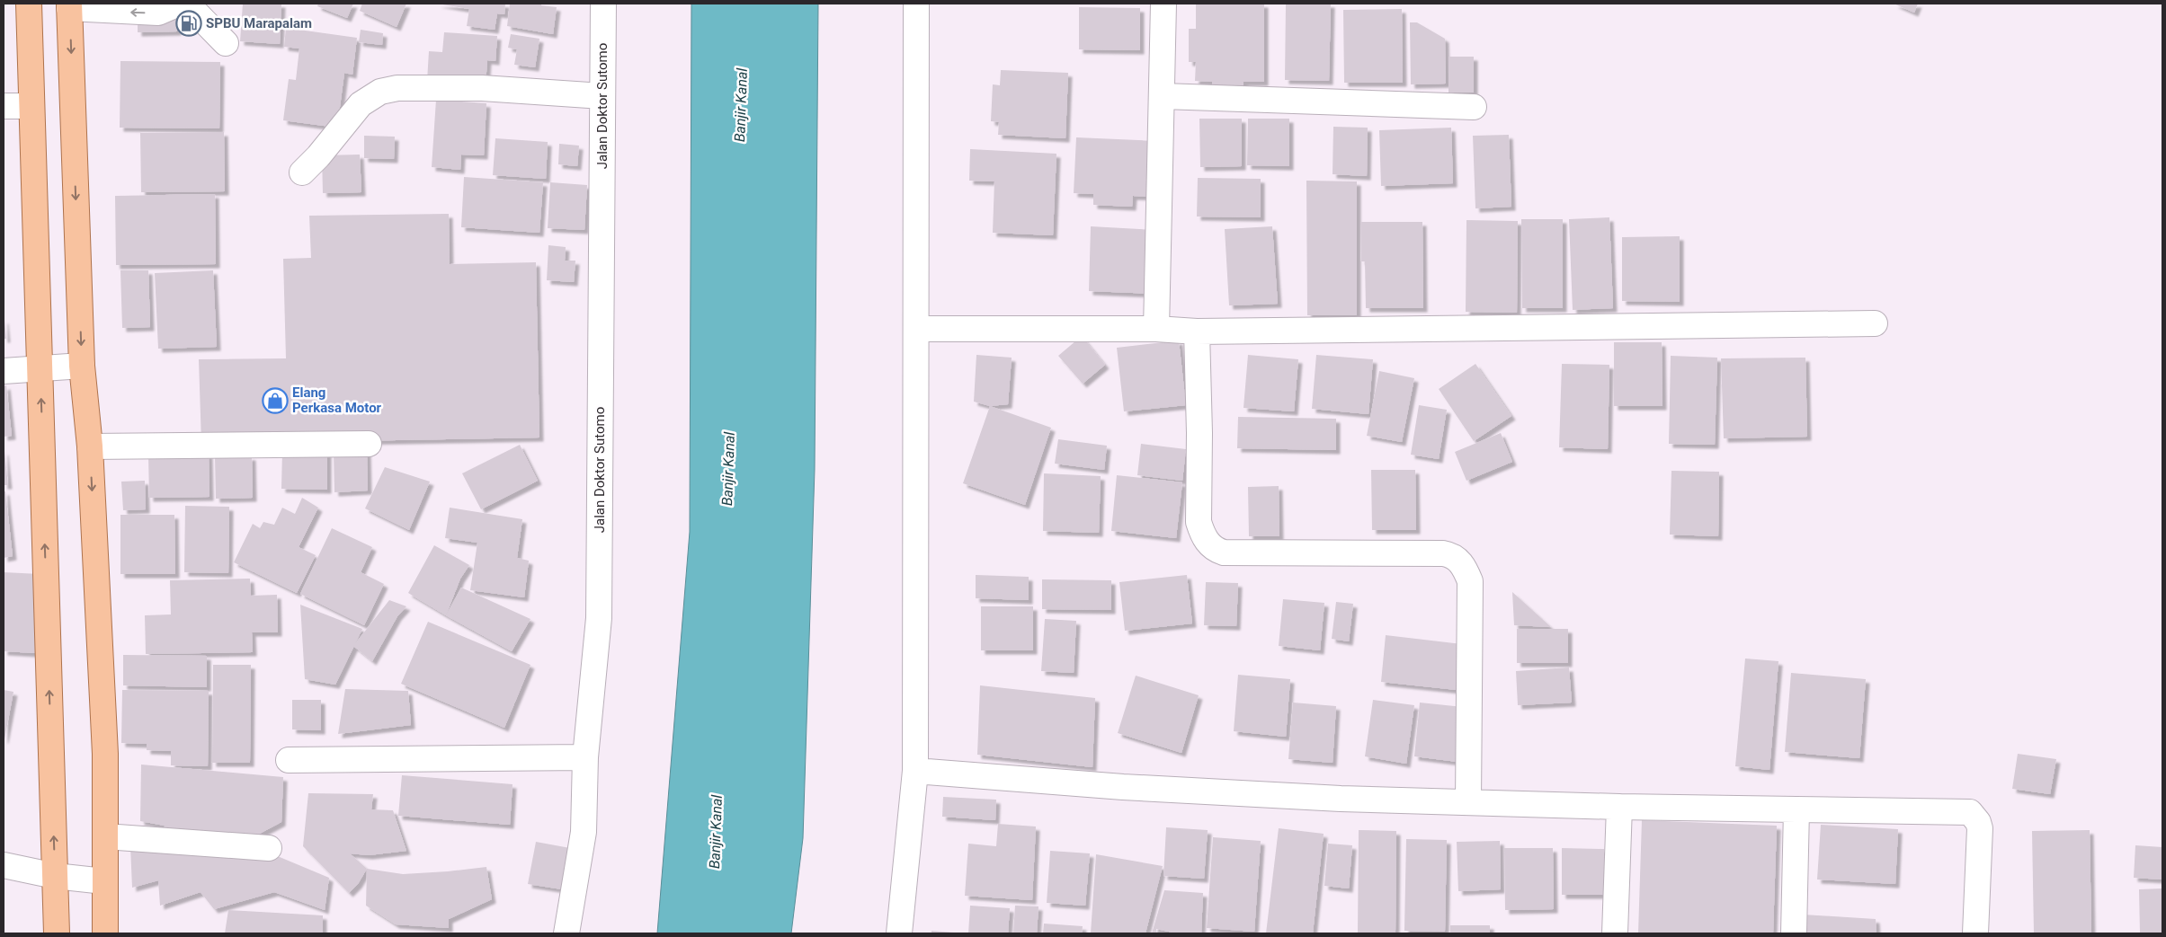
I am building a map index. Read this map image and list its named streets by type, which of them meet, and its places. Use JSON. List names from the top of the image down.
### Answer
{
  "streets": {
    "street": ["Jalan Doktor Sutomo"]
  },
  "water": ["Banjir Kanal"],
  "places": {
    "fuel station": ["SPBU Marapalam"],
    "shop": ["Elang Perkasa Motor"]
  }
}
